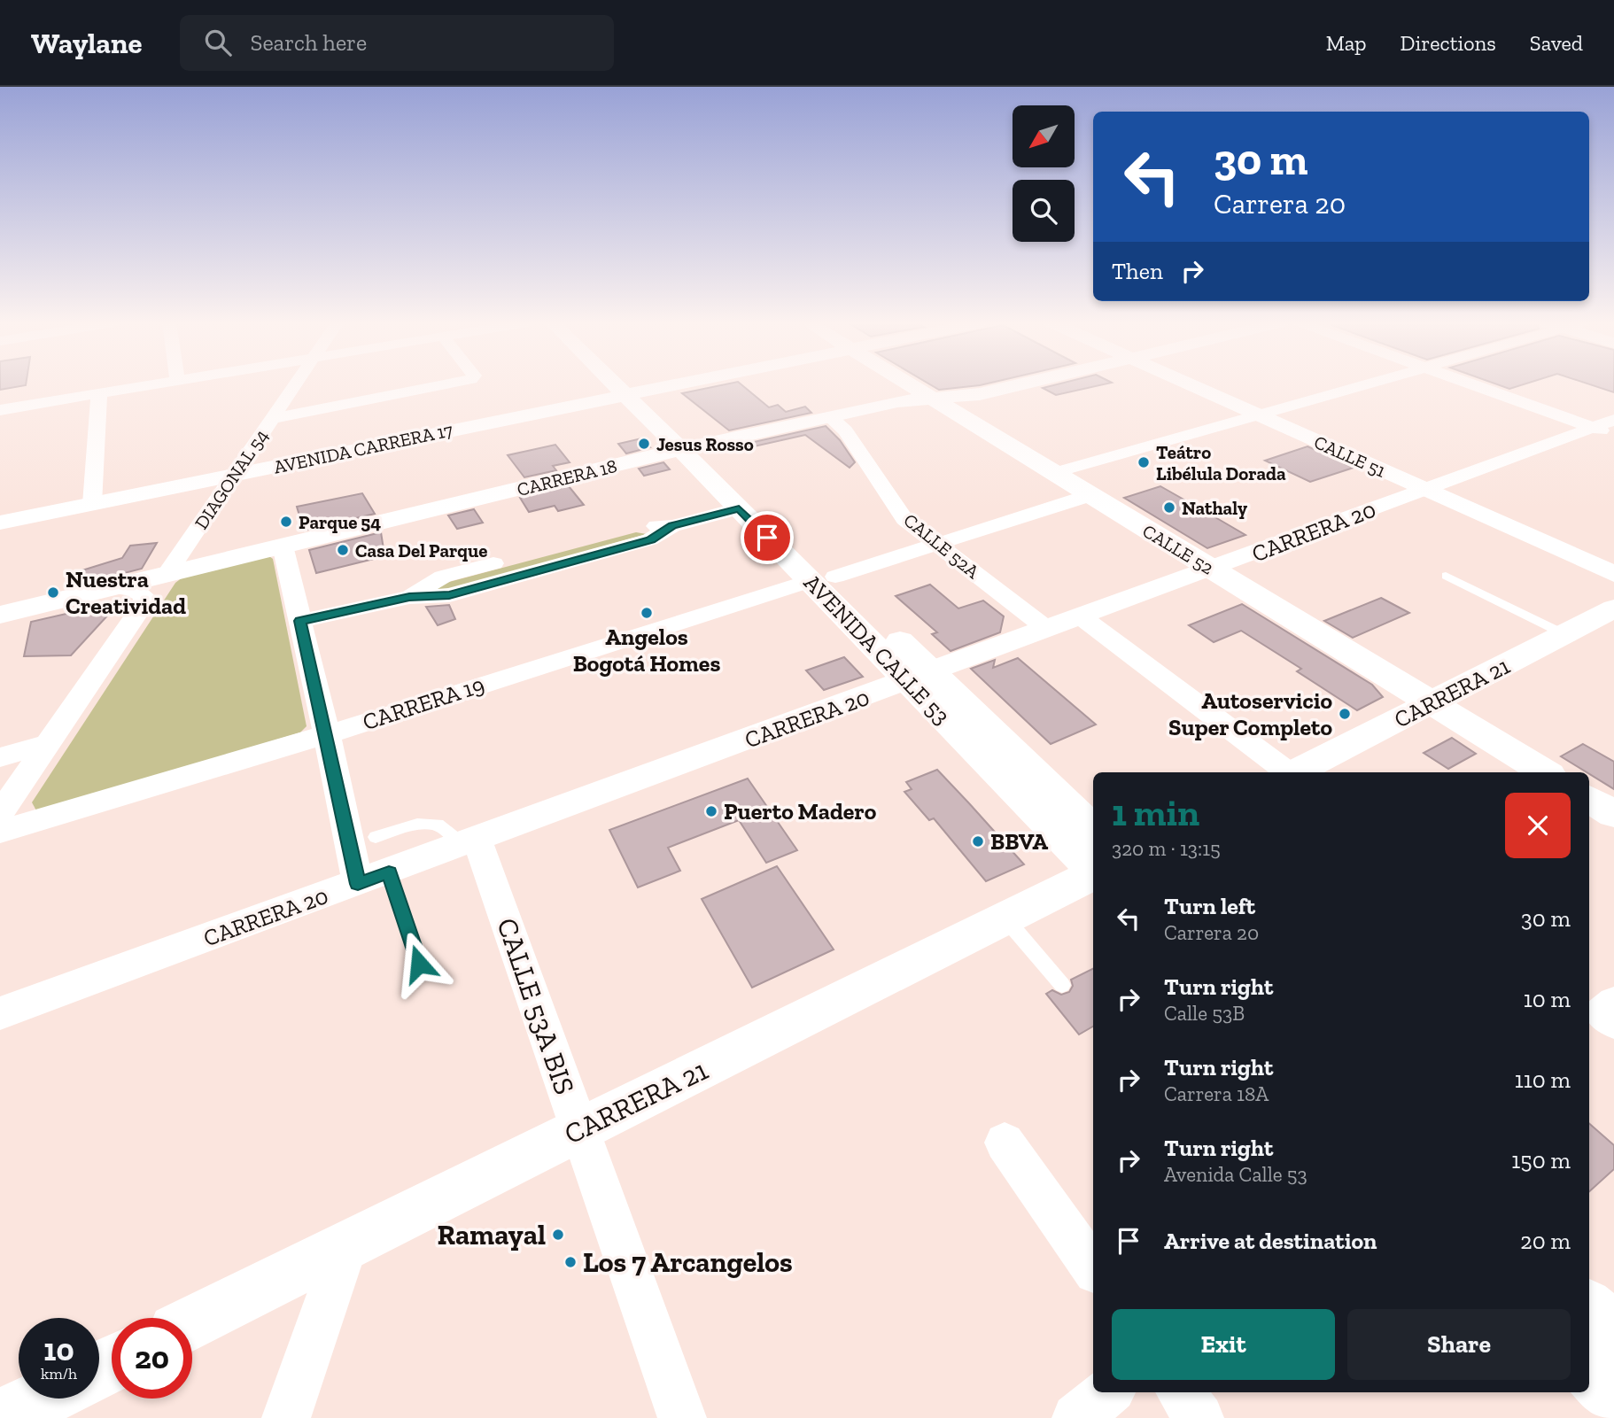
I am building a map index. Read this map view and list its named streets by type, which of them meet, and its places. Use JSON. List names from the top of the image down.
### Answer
{
  "streets": {
    "street": [
      "AVENIDA CARRERA 17",
      "CALLE 51",
      "CARRERA 18",
      "DIAGONAL 54",
      "CARRERA 20",
      "CALLE 52A",
      "CALLE 52",
      "AVENIDA CALLE 53",
      "CARRERA 21",
      "CARRERA 19",
      "CALLE 53A BIS"
    ]
  },
  "crossings": [
    ["AVENIDA CARRERA 17", "DIAGONAL 54"],
    ["AVENIDA CARRERA 17", "AVENIDA CALLE 53"],
    ["CALLE 51", "CARRERA 20"],
    ["CARRERA 18", "DIAGONAL 54"],
    ["CARRERA 18", "CALLE 52A"],
    ["CARRERA 18", "CALLE 52"],
    ["CARRERA 18", "AVENIDA CALLE 53"],
    ["CARRERA 20", "CALLE 52A"],
    ["CARRERA 20", "CALLE 52"],
    ["CARRERA 20", "AVENIDA CALLE 53"],
    ["CARRERA 20", "CALLE 53A BIS"],
    ["CALLE 52A", "CARRERA 19"],
    ["CALLE 52", "CARRERA 21"],
    ["CALLE 52", "CARRERA 19"],
    ["AVENIDA CALLE 53", "CARRERA 19"],
    ["CARRERA 21", "CALLE 53A BIS"]
  ],
  "places": [
    "Jesus Rosso",
    "Teátro Libélula Dorada",
    "Nathaly",
    "Parque 54",
    "Casa Del Parque",
    "Nuestra Creatividad",
    "Angelos Bogotá Homes",
    "Autoservicio Super Completo",
    "Puerto Madero",
    "BBVA",
    "Ramayal",
    "Los 7 Arcangelos"
  ],
  "north": "bottom left",
  "page": {
    "header": "Waylane",
    "search": "Search here",
    "nav": ["Map", "Directions", "Saved"],
    "turn": ["30 m", "Carrera 20"],
    "then": "Then",
    "heading": ["1 min", "320 m · 13:15"],
    "list": [
      {
        "name": "Turn left",
        "note": "Carrera 20",
        "value": "30 m"
      },
      {
        "name": "Turn right",
        "note": "Calle 53B",
        "value": "10 m"
      },
      {
        "name": "Turn right",
        "note": "Carrera 18A",
        "value": "110 m"
      },
      {
        "name": "Turn right",
        "note": "Avenida Calle 53",
        "value": "150 m"
      },
      {
        "name": "Arrive at destination",
        "value": "20 m"
      }
    ],
    "buttons": ["Exit", "Share"],
    "speed": "10 km/h",
    "limit": "20"
  }
}
